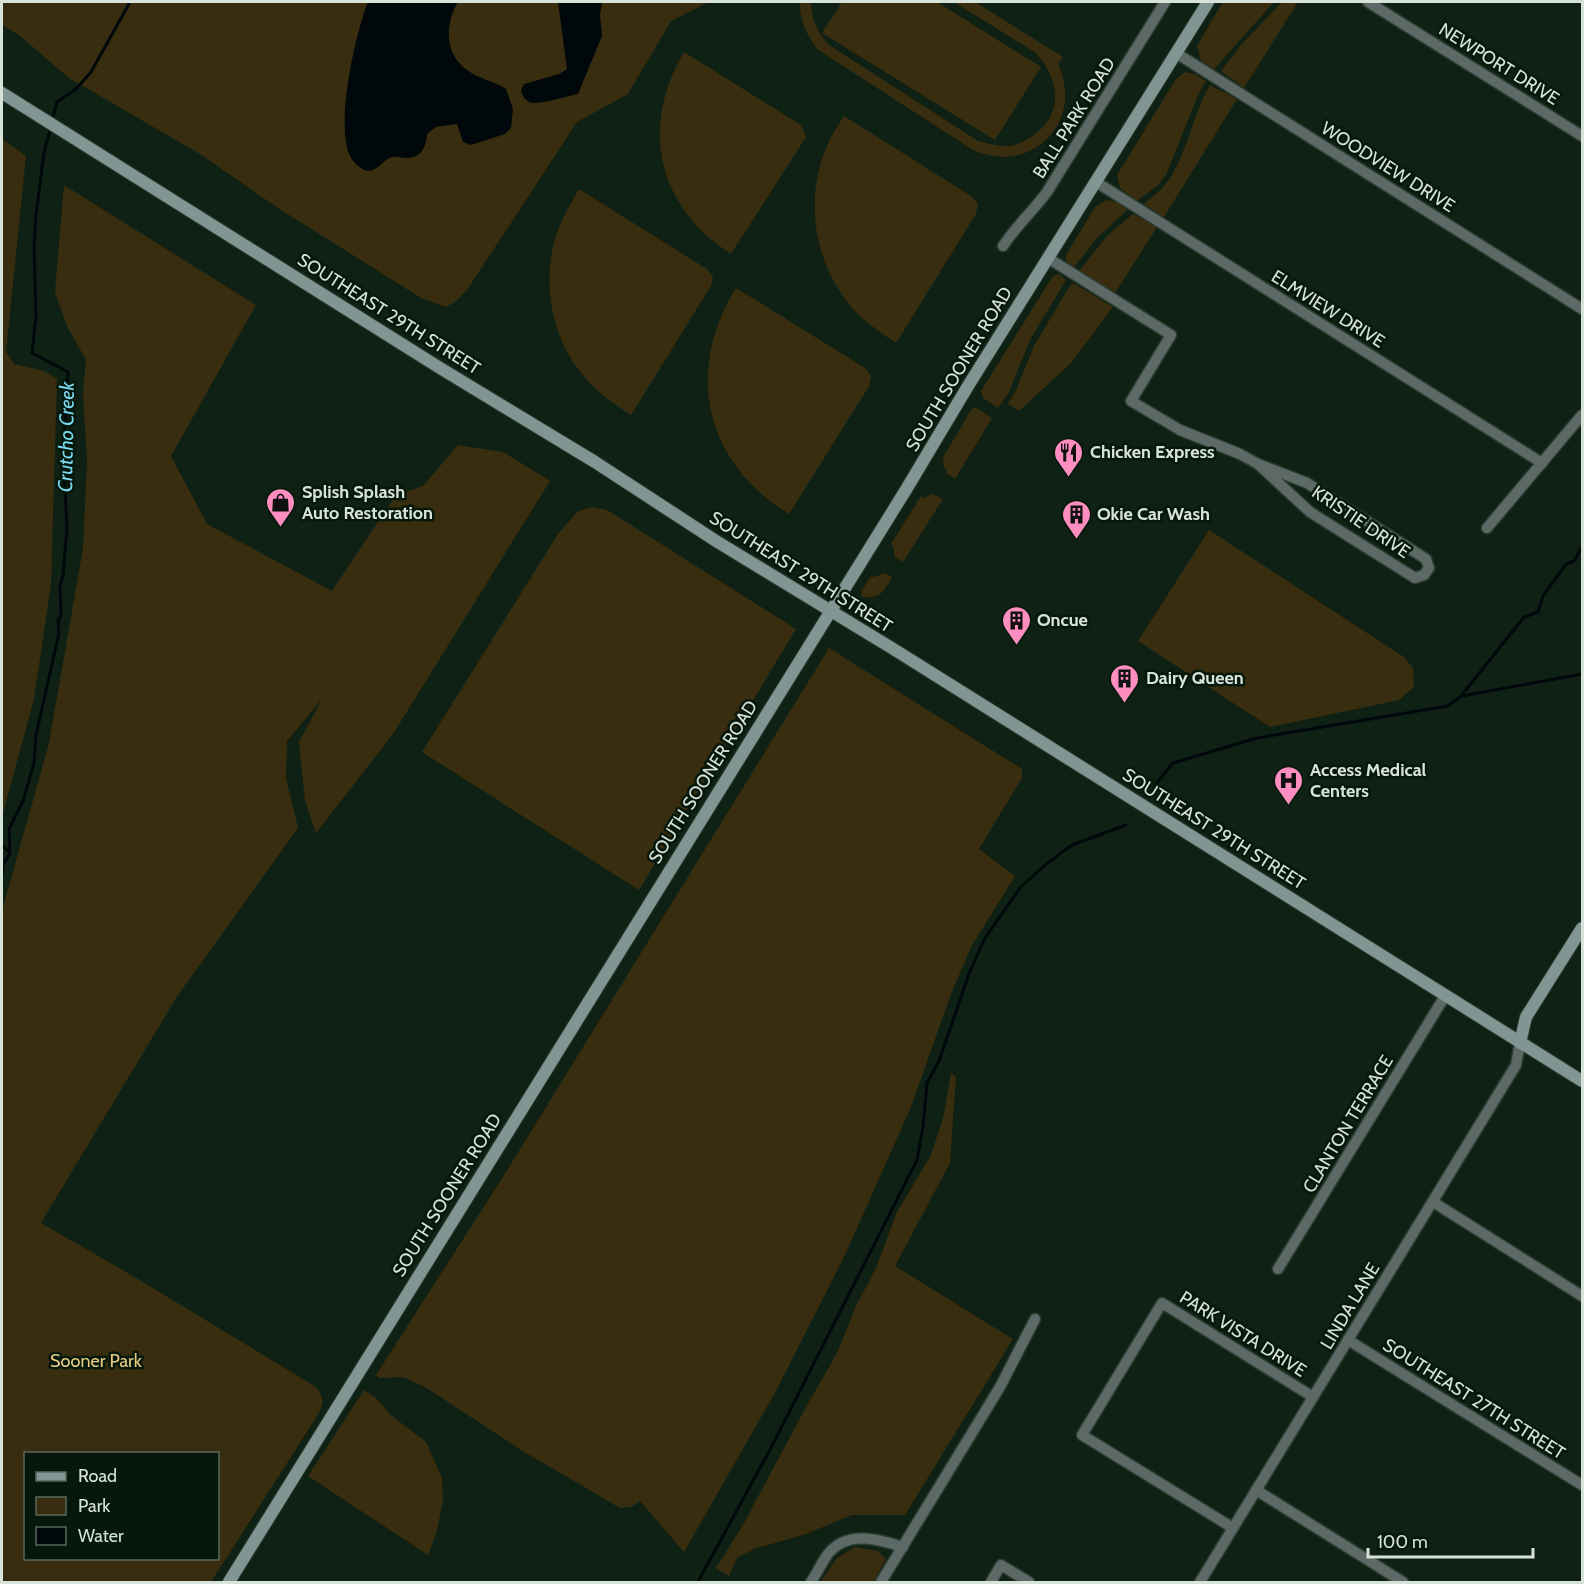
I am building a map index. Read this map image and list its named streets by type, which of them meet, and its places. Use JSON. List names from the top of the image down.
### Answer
{
  "streets": {
    "main road": ["SOUTHEAST 29TH STREET", "SOUTH SOONER ROAD"],
    "street": [
      "NEWPORT DRIVE",
      "BALL PARK ROAD",
      "WOODVIEW DRIVE",
      "ELMVIEW DRIVE",
      "KRISTIE DRIVE",
      "CLANTON TERRACE",
      "LINDA LANE",
      "PARK VISTA DRIVE",
      "SOUTHEAST 27TH STREET"
    ]
  },
  "crossings": [
    ["WOODVIEW DRIVE", "SOUTH SOONER ROAD"],
    ["ELMVIEW DRIVE", "SOUTH SOONER ROAD"],
    ["SOUTHEAST 29TH STREET", "SOUTH SOONER ROAD"],
    ["SOUTHEAST 29TH STREET", "CLANTON TERRACE"],
    ["SOUTHEAST 29TH STREET", "LINDA LANE"],
    ["SOUTH SOONER ROAD", "KRISTIE DRIVE"],
    ["LINDA LANE", "PARK VISTA DRIVE"],
    ["LINDA LANE", "SOUTHEAST 27TH STREET"]
  ],
  "water": ["Crutcho Creek"],
  "parks": ["Sooner Park"],
  "places": {
    "restaurant": ["Chicken Express"],
    "shop": ["Splish Splash Auto Restoration"],
    "building": ["Okie Car Wash", "Oncue", "Dairy Queen"],
    "hospital": ["Access Medical Centers"]
  },
  "legend": ["Road", "Park", "Water"],
  "scale_bar": "100 m"
}
